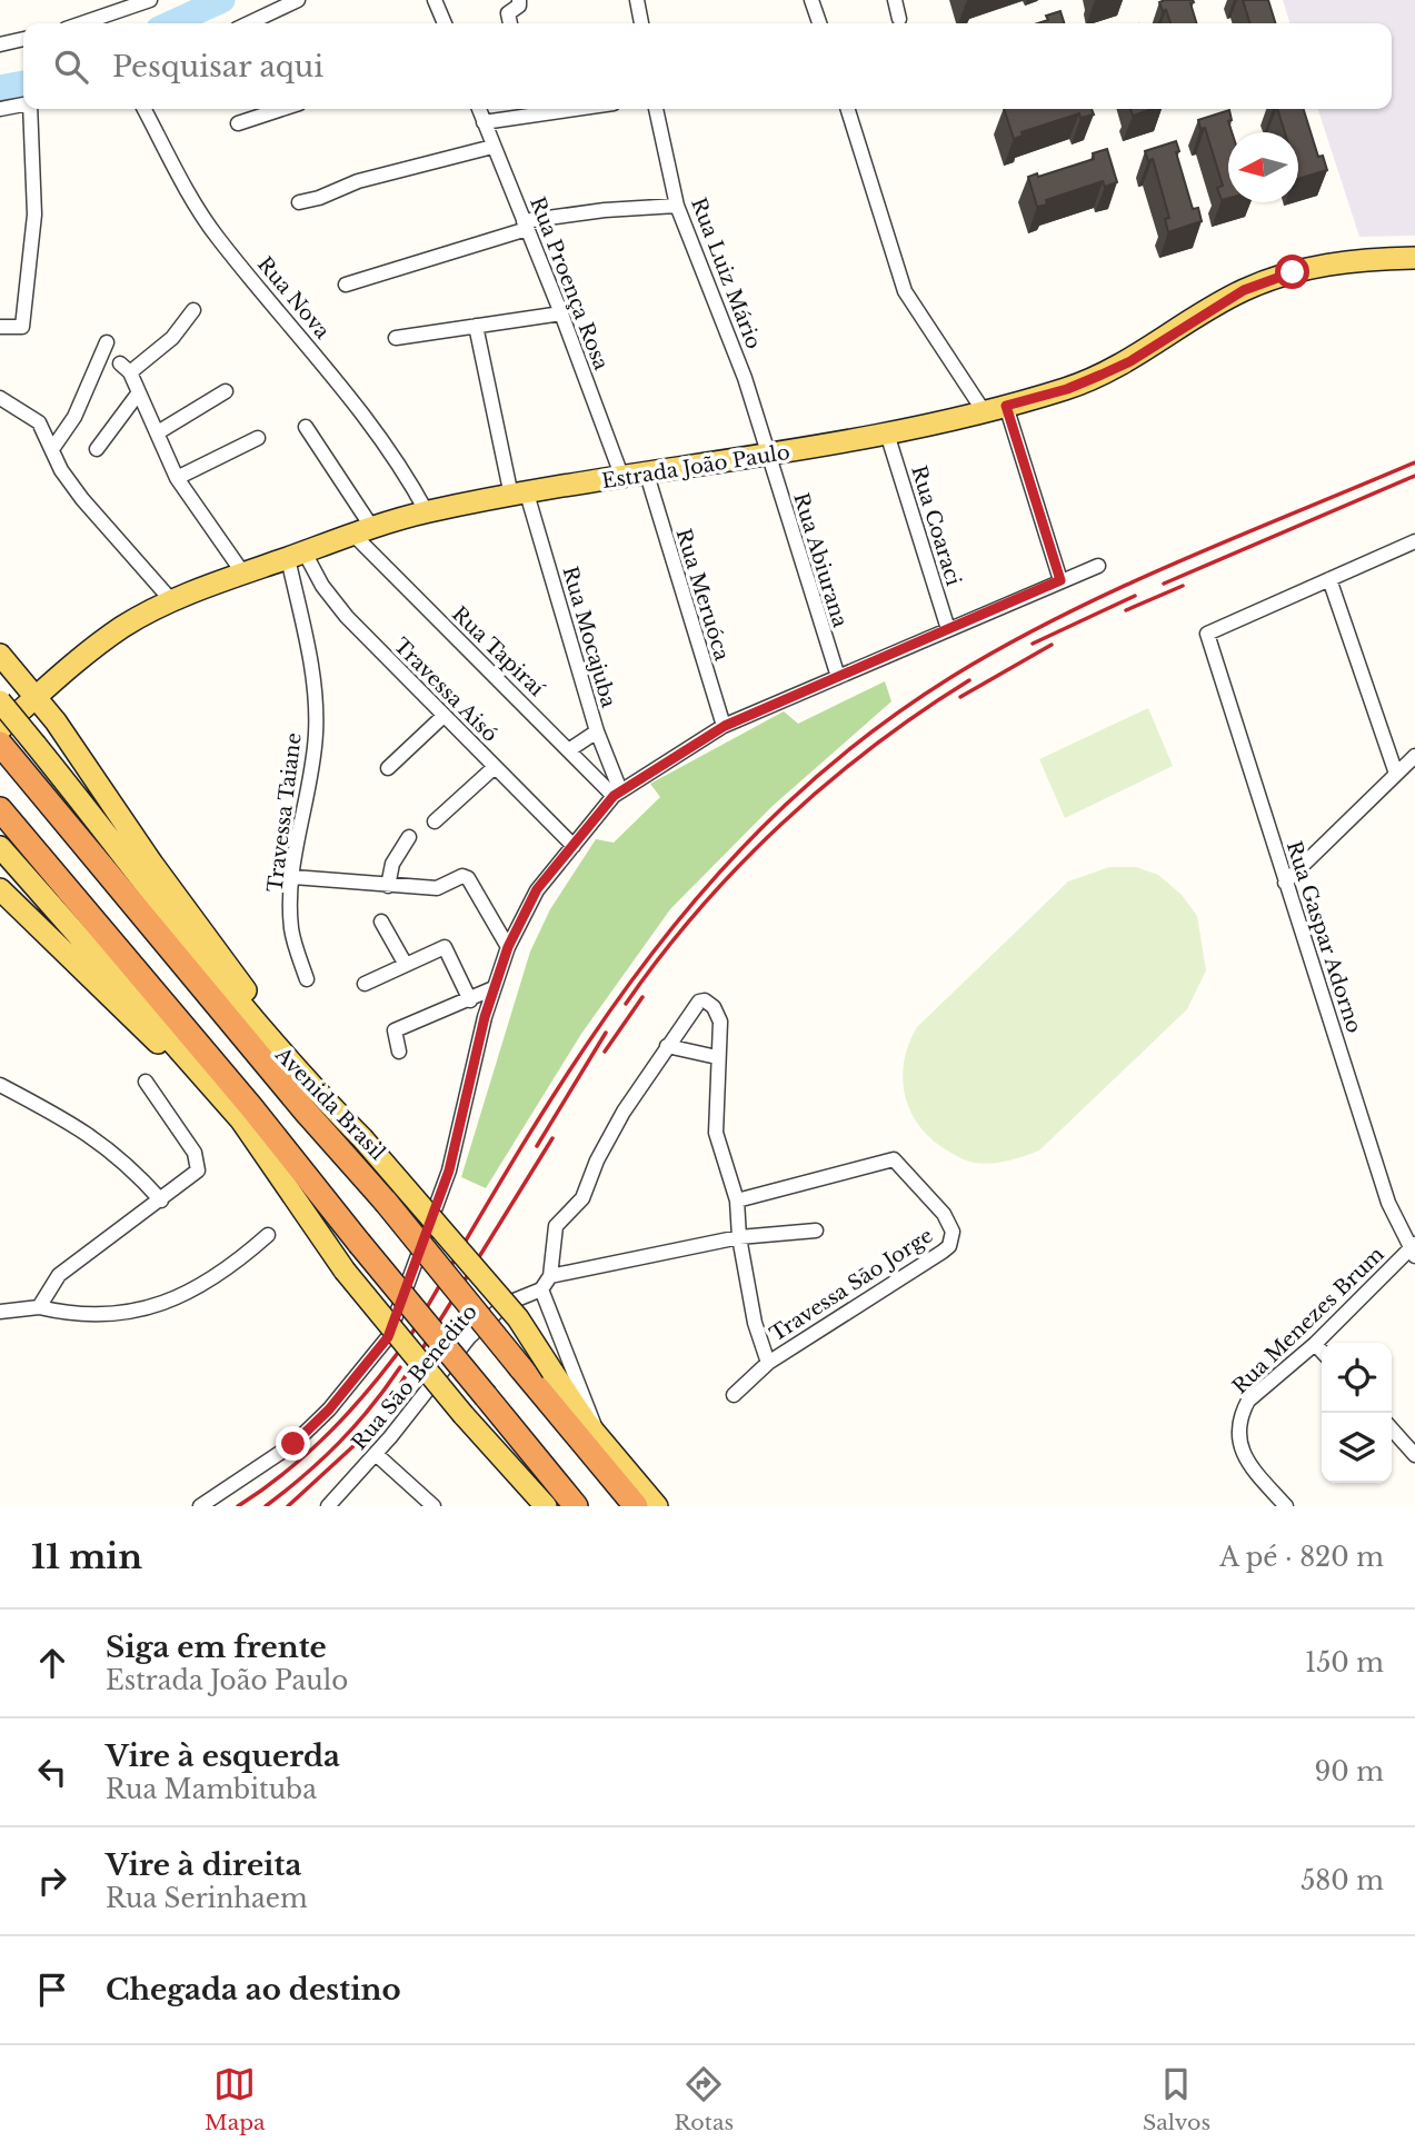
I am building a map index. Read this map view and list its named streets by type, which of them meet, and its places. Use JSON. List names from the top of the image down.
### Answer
{
  "streets": {
    "highway": ["Avenida Brasil"],
    "main road": ["Estrada João Paulo"],
    "street": [
      "Rua Luiz Mário",
      "Rua Proença Rosa",
      "Rua Nova",
      "Rua Coaraci",
      "Rua Abiurana",
      "Rua Meruóca",
      "Rua Mocajuba",
      "Rua Tapiraí",
      "Travessa Aisó",
      "Travessa Taiane",
      "Rua Gaspar Adorno",
      "Travessa Sāo Jorge",
      "Rua Menezes Brum",
      "Rua Sāo Benedito"
    ]
  },
  "crossings": [
    ["Rua Luiz Mário", "Estrada João Paulo"],
    ["Rua Luiz Mário", "Rua Abiurana"],
    ["Rua Proença Rosa", "Estrada João Paulo"],
    ["Rua Nova", "Estrada João Paulo"],
    ["Estrada João Paulo", "Rua Coaraci"],
    ["Estrada João Paulo", "Rua Abiurana"],
    ["Estrada João Paulo", "Rua Meruóca"],
    ["Estrada João Paulo", "Rua Mocajuba"],
    ["Estrada João Paulo", "Rua Tapiraí"],
    ["Estrada João Paulo", "Travessa Aisó"],
    ["Estrada João Paulo", "Travessa Taiane"],
    ["Rua Mocajuba", "Rua Tapiraí"],
    ["Travessa Aisó", "Travessa Taiane"],
    ["Rua Gaspar Adorno", "Rua Menezes Brum"]
  ],
  "north": "left",
  "page": {
    "search": "Pesquisar aqui",
    "heading": ["11 min", "A pé · 820 m"],
    "list": [
      ["Siga em frente", "Estrada João Paulo", "150 m"],
      ["Vire à esquerda", "Rua Mambituba", "90 m"],
      ["Vire à direita", "Rua Serinhaem", "580 m"],
      "Chegada ao destino"
    ],
    "nav": ["Mapa", "Rotas", "Salvos"]
  }
}
